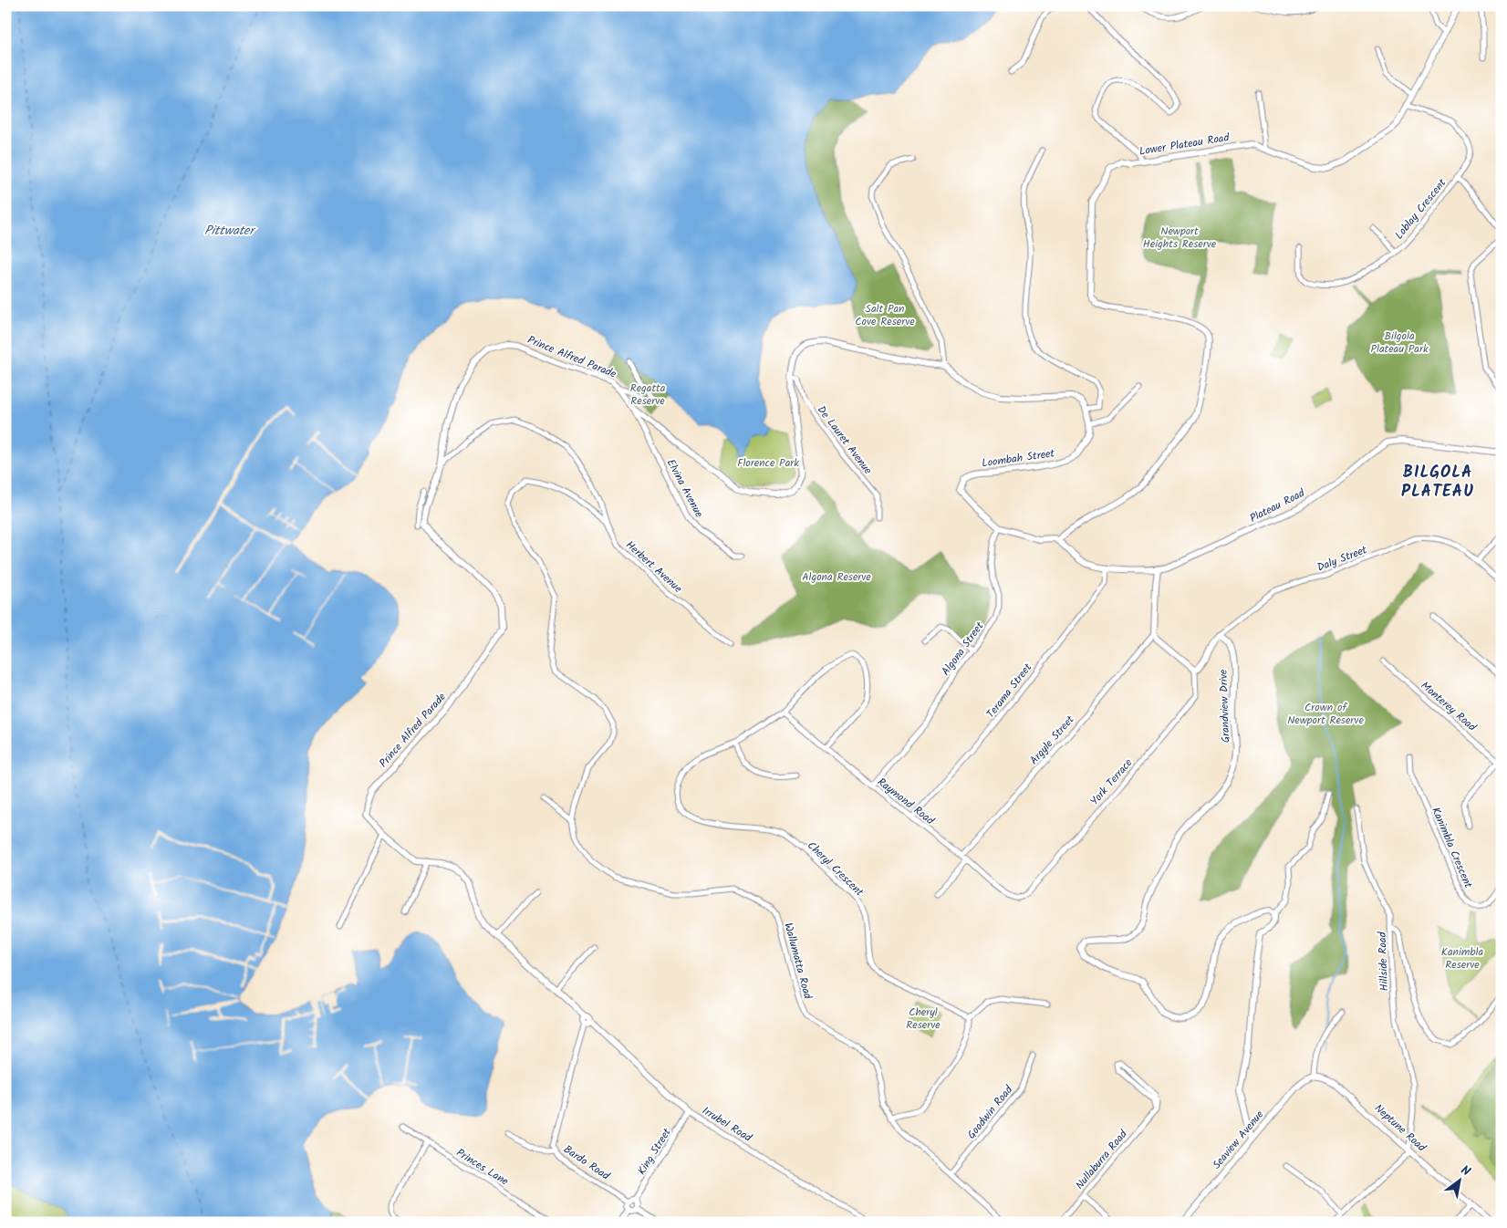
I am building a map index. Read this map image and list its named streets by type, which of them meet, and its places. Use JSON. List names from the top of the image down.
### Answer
{
  "streets": {
    "street": [
      "Lower Plateau Road",
      "Loblay Crescent",
      "Prince Alfred Parade",
      "De Lauret Avenue",
      "Loombah Street",
      "Elvina Avenue",
      "Plateau Road",
      "Daly Street",
      "Herbert Avenue",
      "Algona Street",
      "Terama Street",
      "Grandview Drive",
      "Monterey Road",
      "Argyle Street",
      "York Terrace",
      "Raymond Road",
      "Kanimbla Crescent",
      "Cheryl Crescent",
      "Wallumatta Road",
      "Hillside Road",
      "Goodwin Road",
      "Irrubel Road",
      "Neptune Road",
      "Seaview Avenue",
      "King Street",
      "Nullaburra Road",
      "Bardo Road",
      "Princes Lane"
    ]
  },
  "crossings": [
    ["Lower Plateau Road", "Loblay Crescent"],
    ["Lower Plateau Road", "Loombah Street"],
    ["Lower Plateau Road", "Plateau Road"],
    ["Prince Alfred Parade", "De Lauret Avenue"],
    ["Prince Alfred Parade", "Elvina Avenue"],
    ["Prince Alfred Parade", "Herbert Avenue"],
    ["Prince Alfred Parade", "Irrubel Road"],
    ["Loombah Street", "Plateau Road"],
    ["Loombah Street", "Algona Street"],
    ["Plateau Road", "Terama Street"],
    ["Daly Street", "Grandview Drive"],
    ["Algona Street", "Raymond Road"],
    ["Terama Street", "Raymond Road"],
    ["Grandview Drive", "York Terrace"],
    ["Argyle Street", "Raymond Road"],
    ["York Terrace", "Raymond Road"],
    ["Raymond Road", "Cheryl Crescent"],
    ["Wallumatta Road", "Goodwin Road"],
    ["Hillside Road", "Neptune Road"],
    ["Irrubel Road", "King Street"],
    ["Neptune Road", "Seaview Avenue"],
    ["King Street", "Bardo Road"]
  ],
  "districts": ["BILGOLA PLATEAU"],
  "water": ["Pittwater"],
  "parks": [
    "Newport Heights Reserve",
    "Salt Pan Cove Reserve",
    "Bilgola Plateau Park",
    "Regatta Reserve",
    "Florence Park",
    "Algona Reserve",
    "Crown of Newport Reserve",
    "Kanimbla Reserve",
    "Cheryl Reserve"
  ],
  "north": "top right"
}
